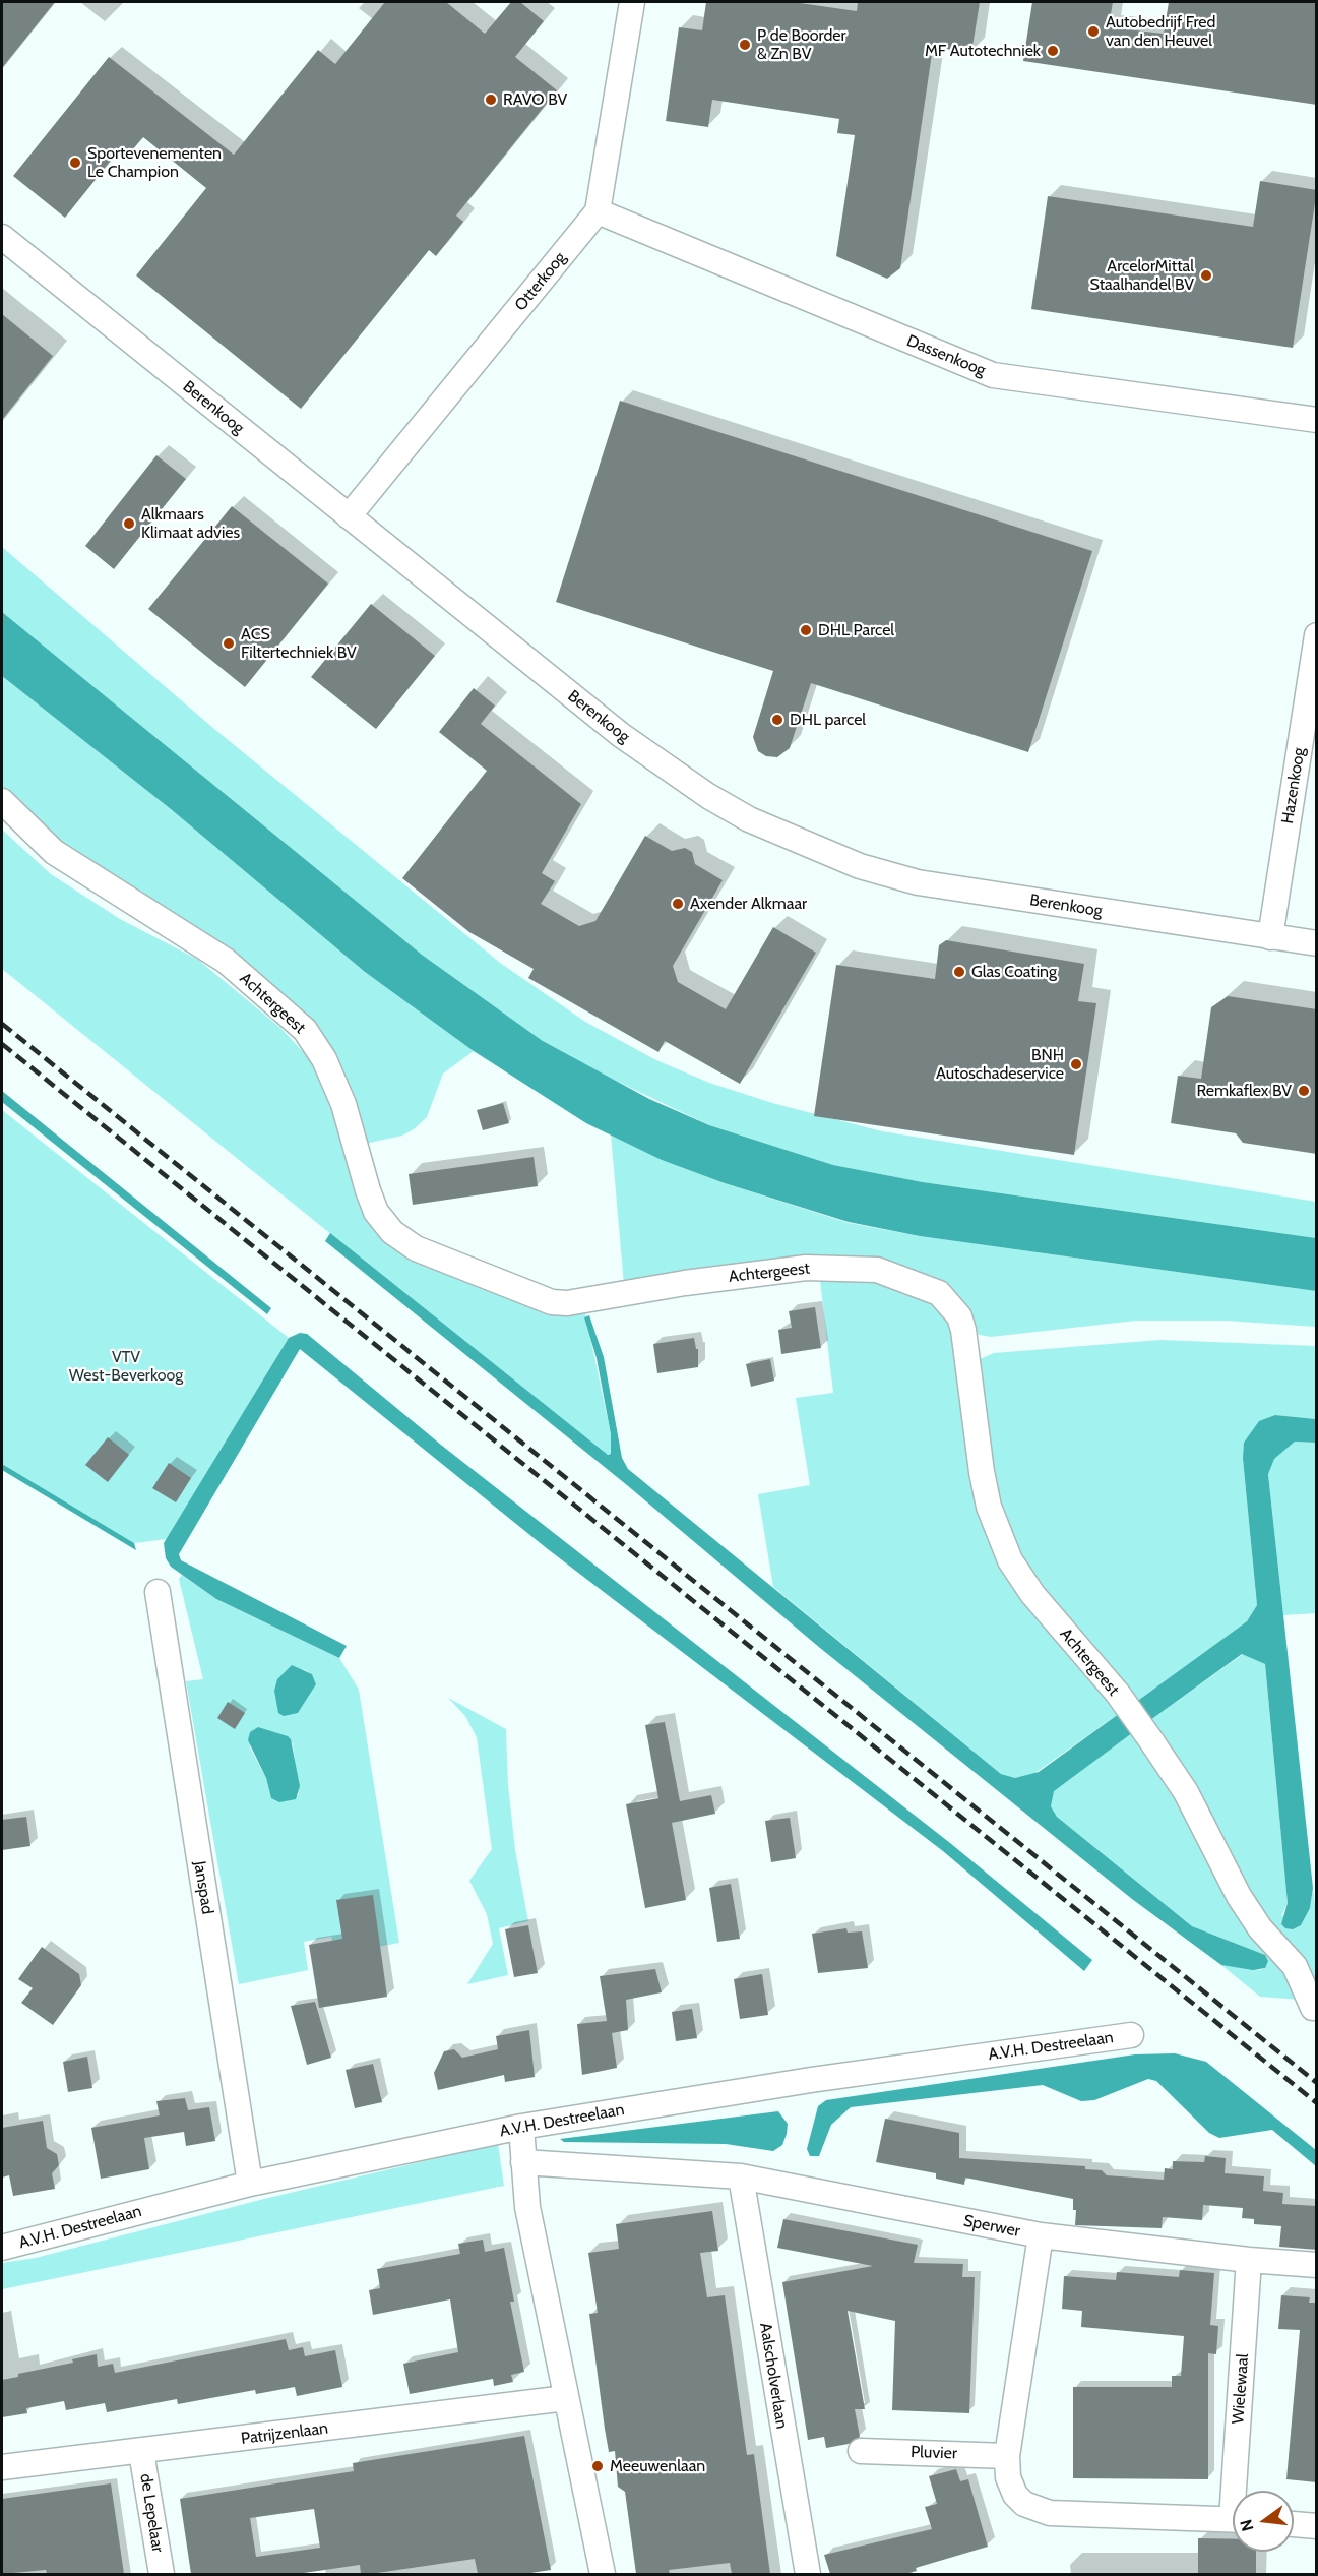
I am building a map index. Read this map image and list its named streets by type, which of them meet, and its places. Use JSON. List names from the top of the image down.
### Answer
{
  "streets": {
    "street": [
      "Otterkoog",
      "Dassenkoog",
      "Berenkoog",
      "Hazenkoog",
      "Achtergeest",
      "Janspad",
      "A.V.H. Destreelaan",
      "Sperwer",
      "Aalscholverlaan",
      "Wielewaal",
      "Patrijzenlaan",
      "Pluvier",
      "de Lepelaar"
    ]
  },
  "crossings": [
    ["Otterkoog", "Dassenkoog"],
    ["Otterkoog", "Berenkoog"],
    ["Berenkoog", "Hazenkoog"],
    ["Janspad", "A.V.H. Destreelaan"],
    ["Sperwer", "Aalscholverlaan"],
    ["Sperwer", "Pluvier"],
    ["Patrijzenlaan", "de Lepelaar"]
  ],
  "parks": ["VTV West-Beverkoog"],
  "places": [
    "Autobedrijf Fred van den Heuvel",
    "P de Boorder & Zn BV",
    "MF Autotechniek",
    "RAVO BV",
    "Sportevenementen Le Champion",
    "ArcelorMittal Staalhandel BV",
    "Alkmaars Klimaat advies",
    "DHL Parcel",
    "ACS Filtertechniek BV",
    "DHL parcel",
    "Axender Alkmaar",
    "Glas Coating",
    "BNH Autoschadeservice",
    "Remkaflex BV",
    "Meeuwenlaan"
  ],
  "north": "left"
}
